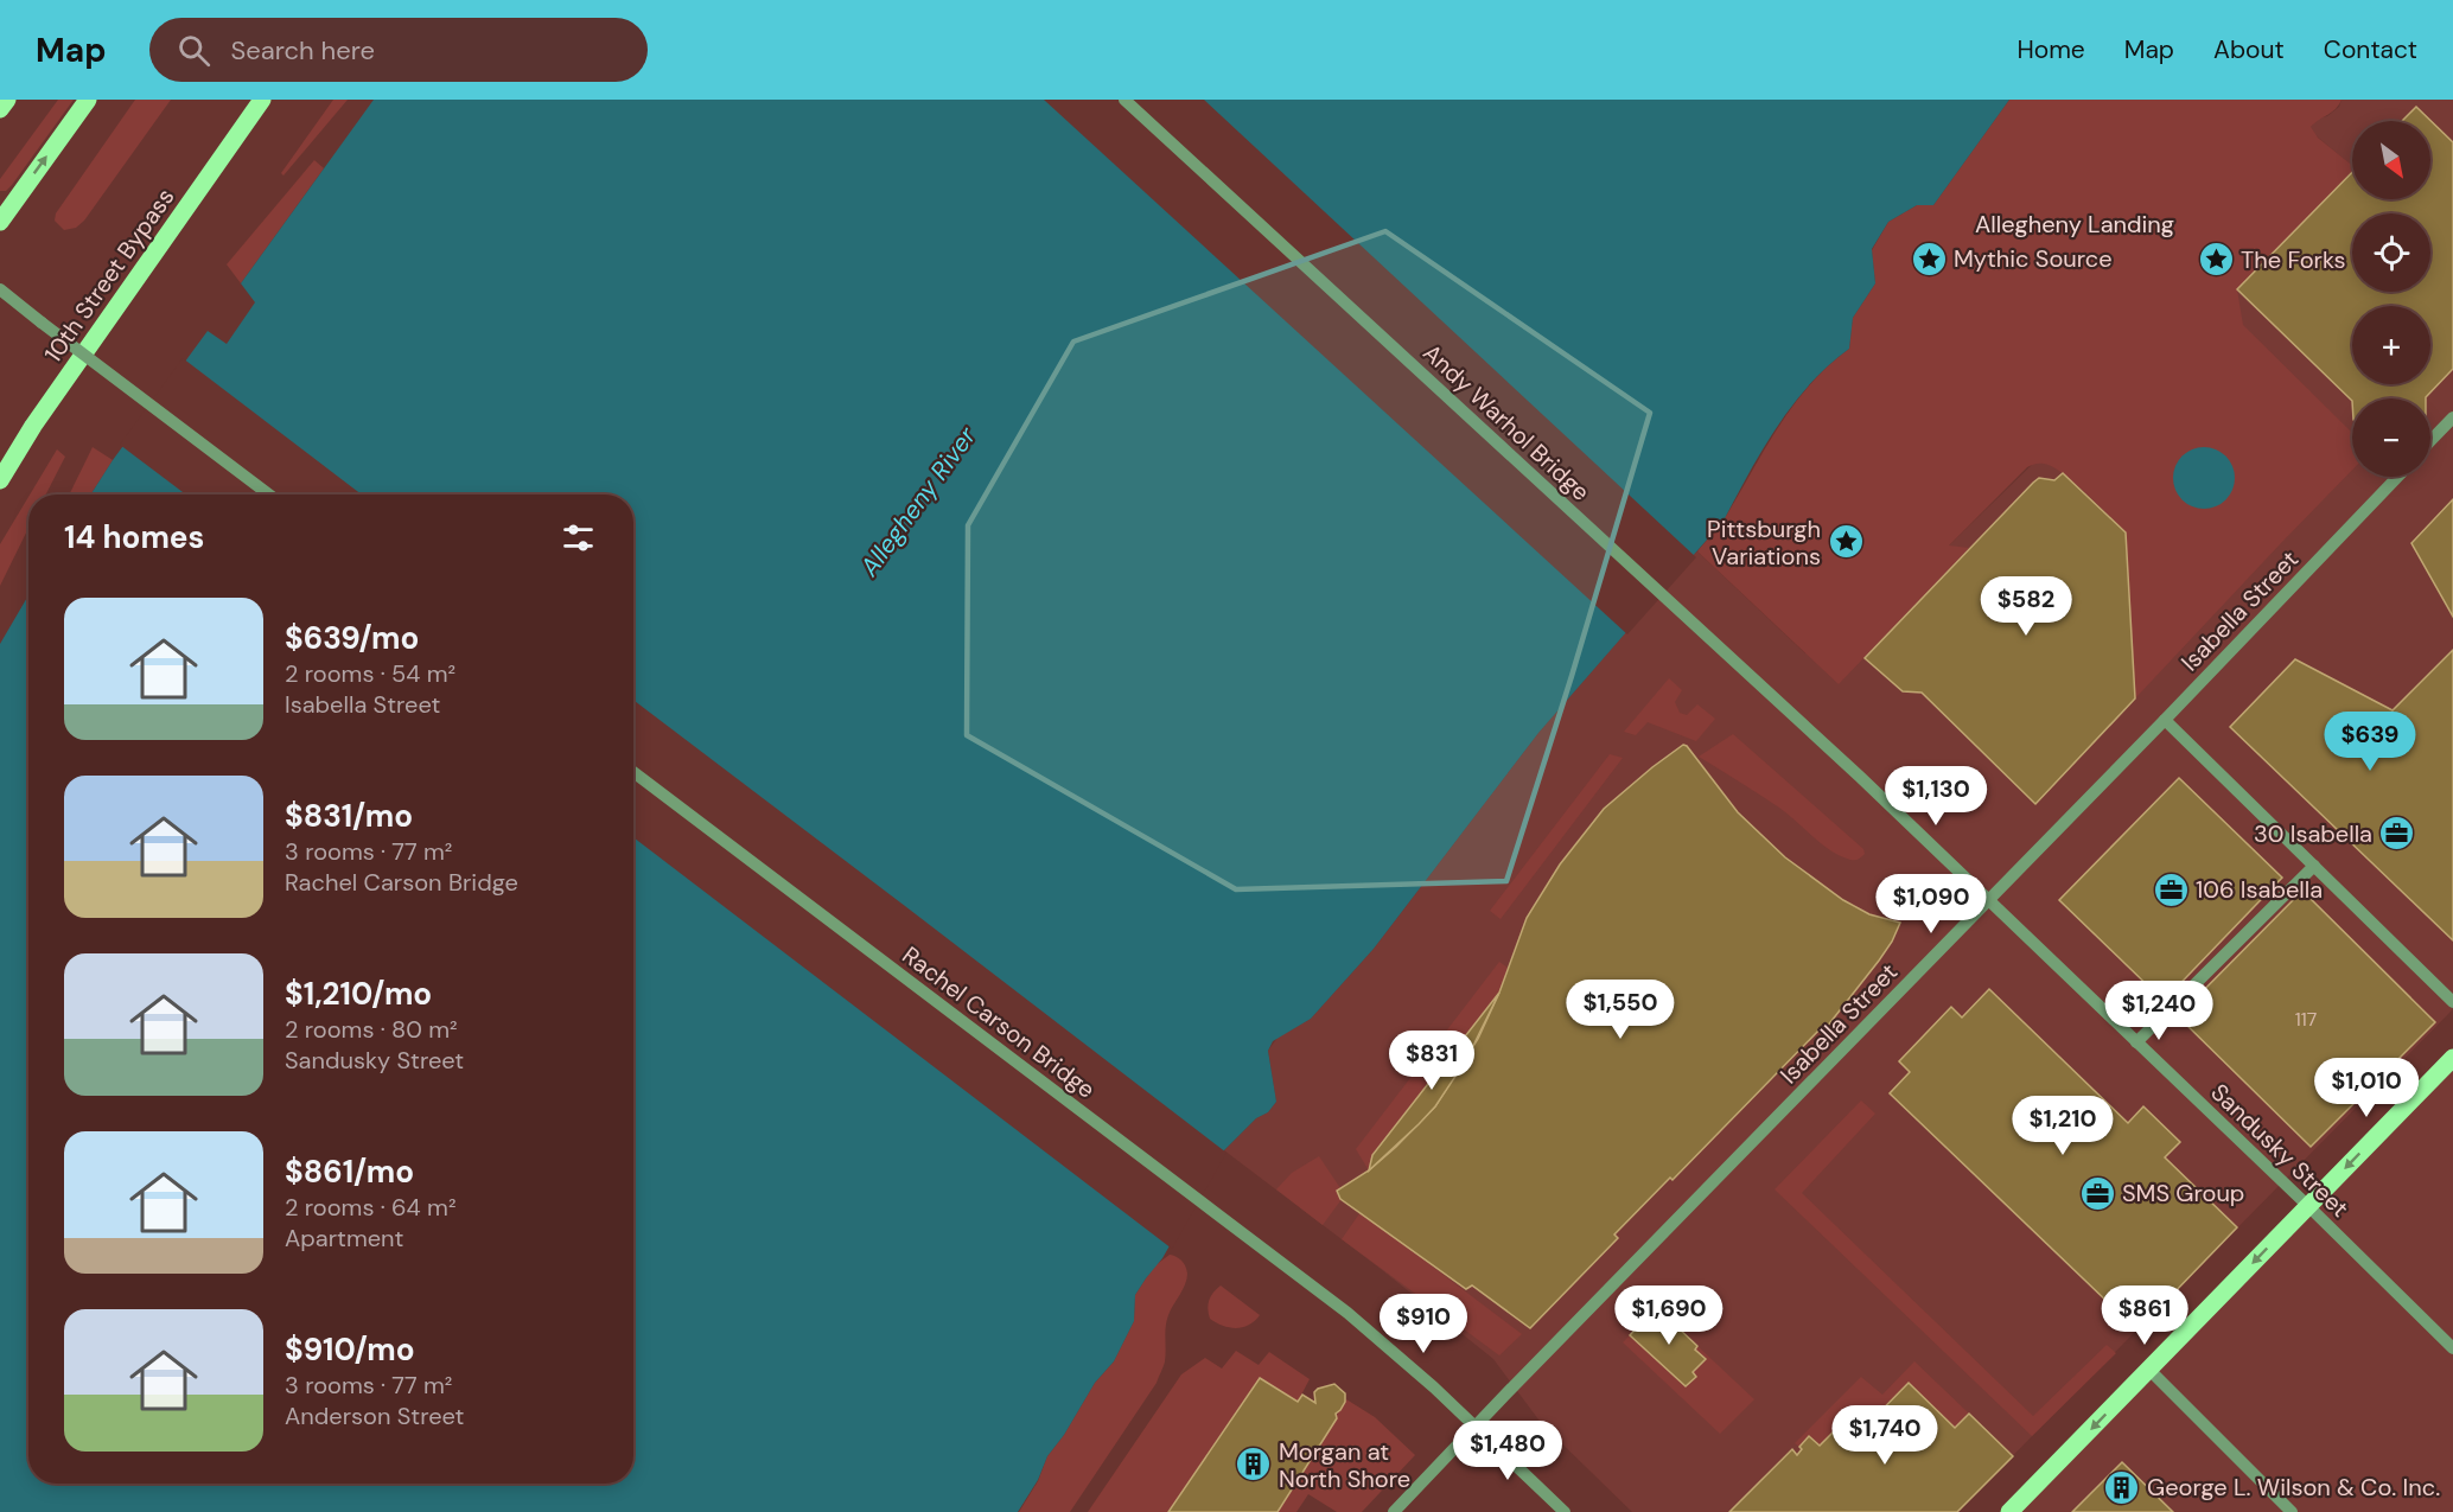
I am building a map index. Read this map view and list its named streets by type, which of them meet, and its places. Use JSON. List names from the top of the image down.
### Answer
{
  "streets": {
    "main road": ["10th Street Bypass"],
    "street": [
      "Andy Warhol Bridge",
      "Isabella Street",
      "Rachel Carson Bridge",
      "Sandusky Street"
    ]
  },
  "crossings": [
    ["Andy Warhol Bridge", "Sandusky Street"],
    ["Isabella Street", "Rachel Carson Bridge"],
    ["Isabella Street", "Sandusky Street"]
  ],
  "water": ["Allegheny River"],
  "parks": ["Allegheny Landing"],
  "places": {
    "place": ["Mythic Source", "The Forks", "Pittsburgh Variations"],
    "office": ["30 Isabella", "106 Isabella", "SMS Group"],
    "building": ["Morgan at North Shore", "George L. Wilson & Co. Inc."]
  },
  "house_numbers": ["117"],
  "north": "bottom right",
  "page": {
    "header": "Map",
    "search": "Search here",
    "nav": [
      "Home",
      "Map",
      "About",
      "Contact"
    ],
    "map_buttons": ["+", "−"],
    "heading": "14 homes",
    "price": [
      "$582",
      "$639",
      "$1,130",
      "$1,090",
      "$1,550",
      "$1,240",
      "$831",
      "$1,010",
      "$1,210",
      "$1,690",
      "$861",
      "$910",
      "$1,740",
      "$1,480"
    ],
    "list": [
      {
        "name": "$639/mo",
        "note": "2 rooms · 54 m² · Isabella Street"
      },
      {
        "name": "$831/mo",
        "note": "3 rooms · 77 m² · Rachel Carson Bridge"
      },
      {
        "name": "$1,210/mo",
        "note": "2 rooms · 80 m² · Sandusky Street"
      },
      {
        "name": "$861/mo",
        "note": "2 rooms · 64 m² · Apartment"
      },
      {
        "name": "$910/mo",
        "note": "3 rooms · 77 m² · Anderson Street"
      }
    ]
  }
}
